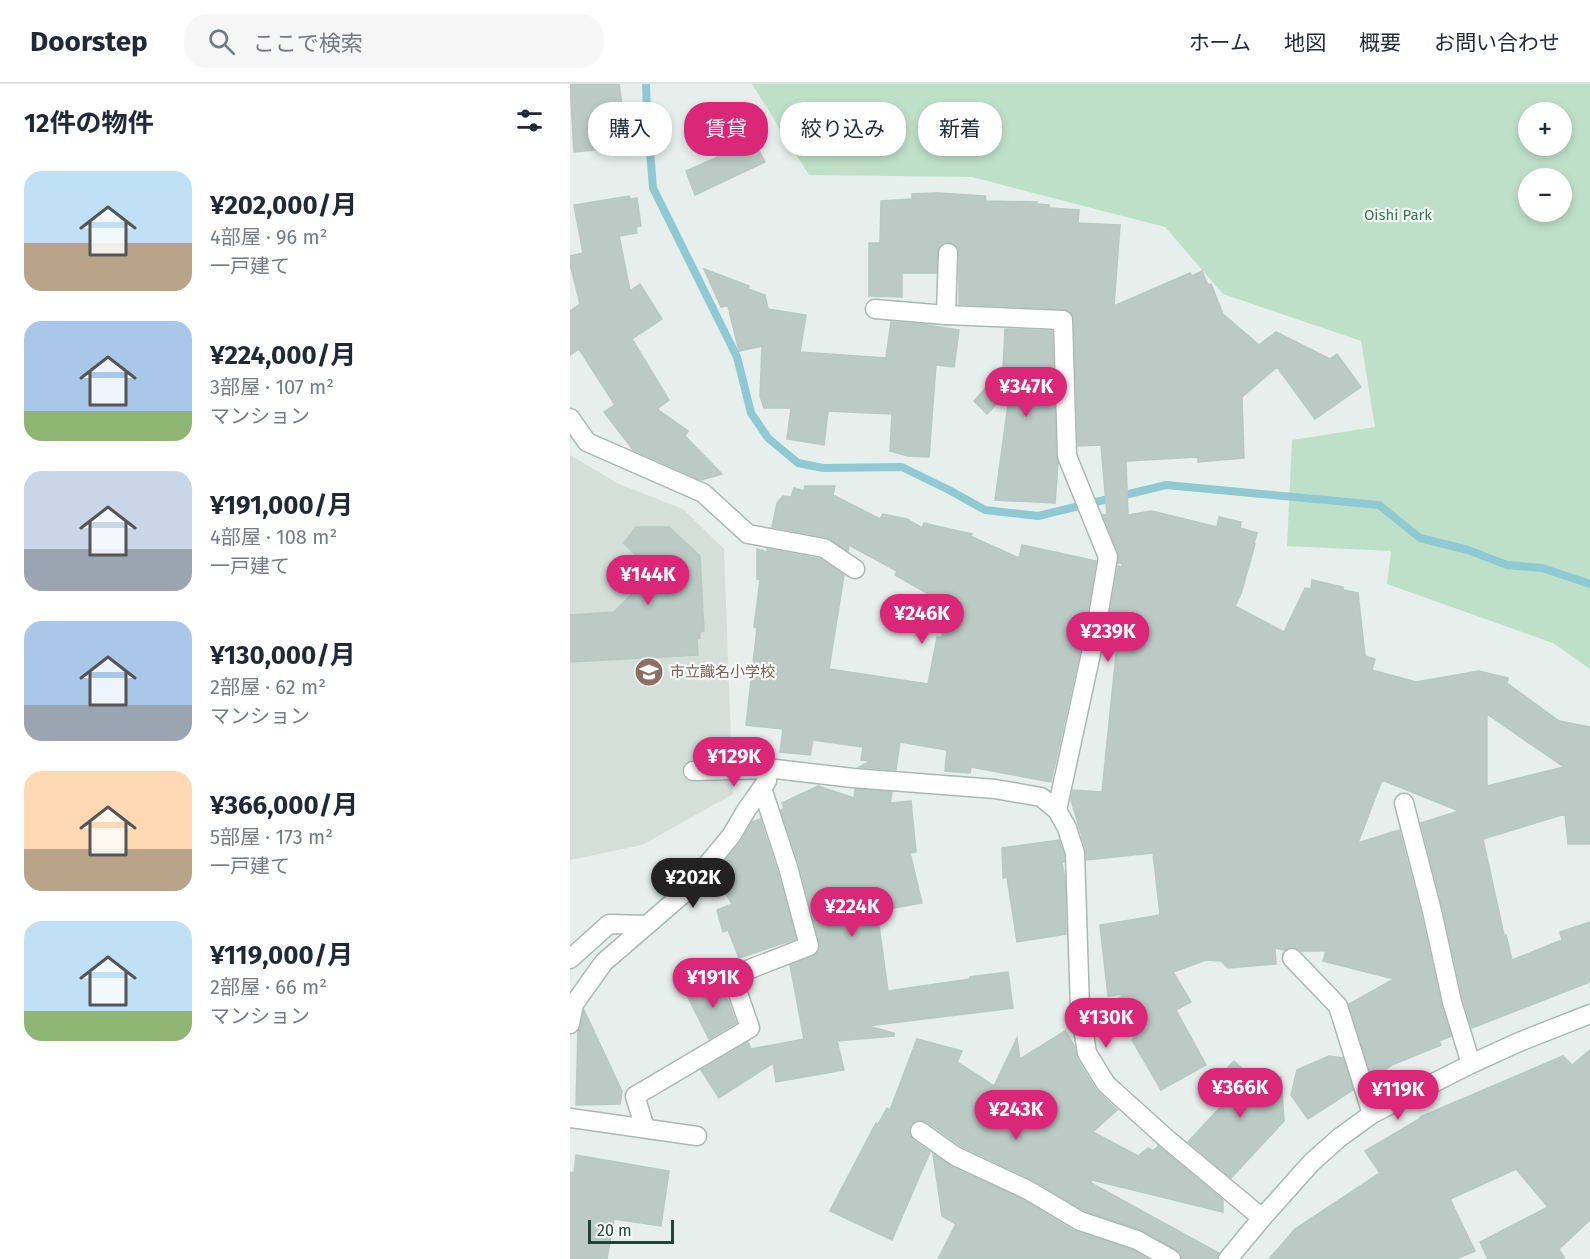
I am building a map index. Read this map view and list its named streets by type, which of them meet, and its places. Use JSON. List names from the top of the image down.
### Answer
{
  "parks": ["Oishi Park"],
  "places": {
    "school or university": ["市立識名小学校"]
  },
  "scale_bar": "20 m",
  "page": {
    "header": "Doorstep",
    "search": "ここで検索",
    "nav": [
      "ホーム",
      "地図",
      "概要",
      "お問い合わせ"
    ],
    "heading": "12件の物件",
    "map_buttons": ["+", "−"],
    "chip": [
      "購入",
      "賃貸",
      "絞り込み",
      "新着"
    ],
    "list": [
      {
        "name": "¥202,000/月",
        "note": "4部屋 · 96 m² · 一戸建て"
      },
      {
        "name": "¥224,000/月",
        "note": "3部屋 · 107 m² · マンション"
      },
      {
        "name": "¥191,000/月",
        "note": "4部屋 · 108 m² · 一戸建て"
      },
      {
        "name": "¥130,000/月",
        "note": "2部屋 · 62 m² · マンション"
      },
      {
        "name": "¥366,000/月",
        "note": "5部屋 · 173 m² · 一戸建て"
      },
      {
        "name": "¥119,000/月",
        "note": "2部屋 · 66 m² · マンション"
      }
    ],
    "price": [
      "¥347K",
      "¥144K",
      "¥246K",
      "¥239K",
      "¥129K",
      "¥202K",
      "¥224K",
      "¥191K",
      "¥130K",
      "¥366K",
      "¥119K",
      "¥243K"
    ],
    "scale": "20 m"
  }
}
